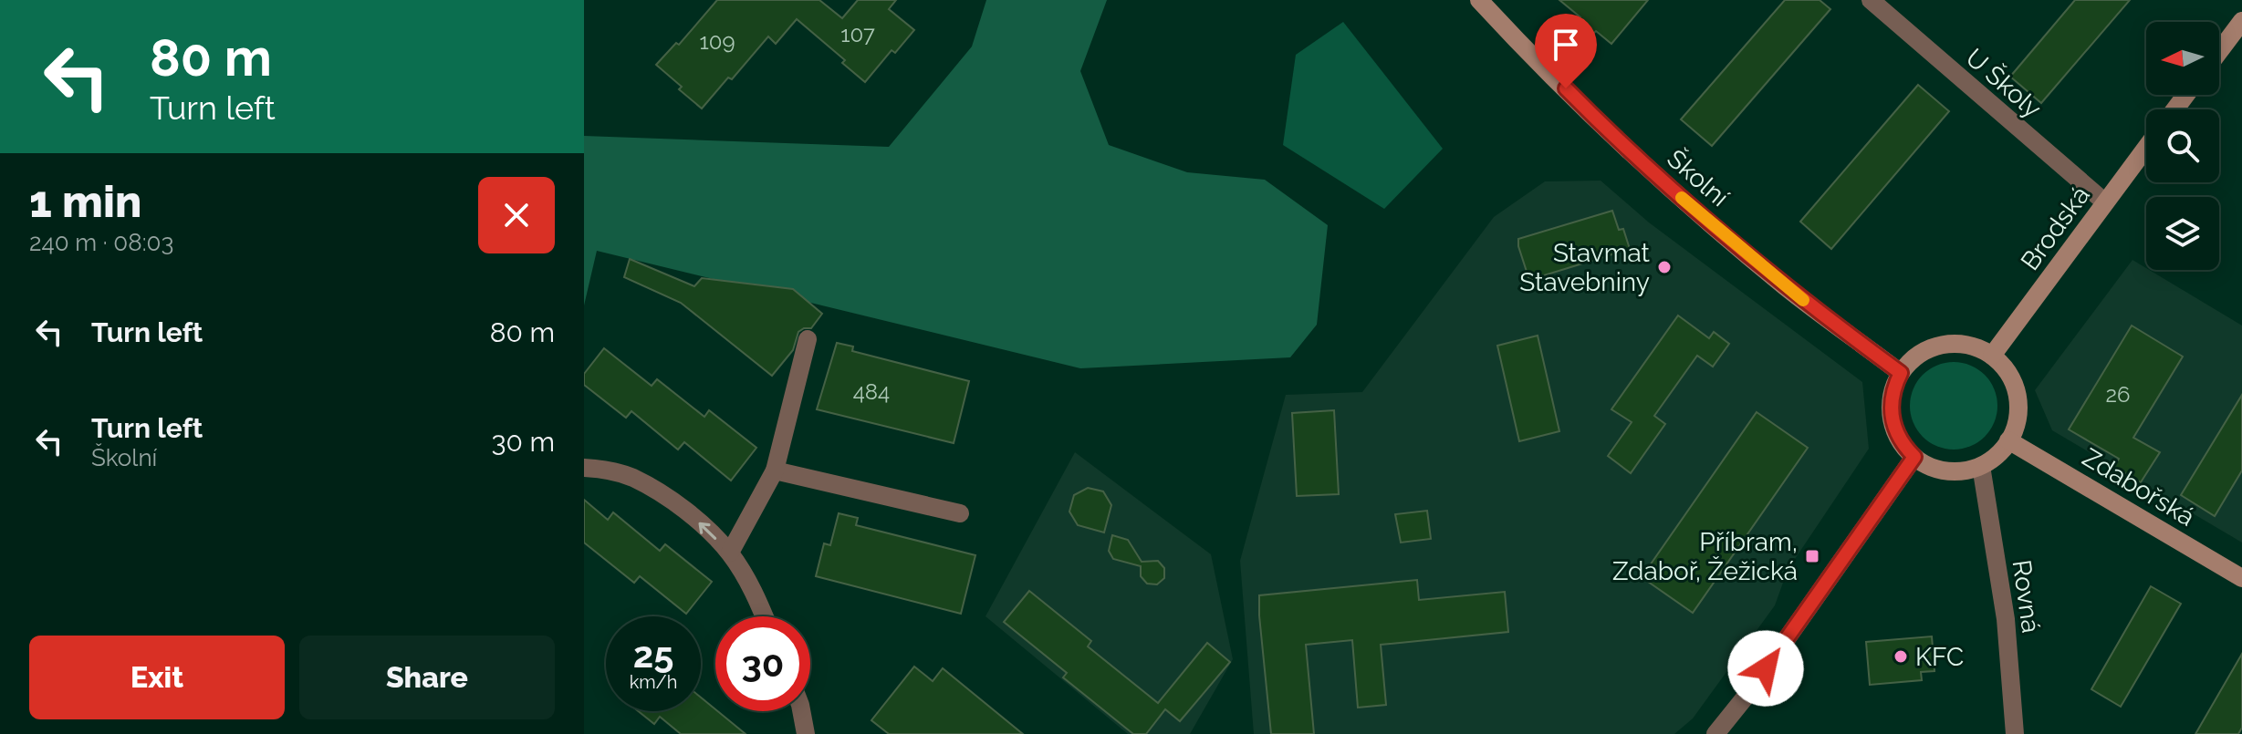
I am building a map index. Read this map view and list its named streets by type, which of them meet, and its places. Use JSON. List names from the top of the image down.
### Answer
{
  "streets": {
    "street": [
      "U Školy",
      "Školní",
      "Brodská",
      "Zdabořská",
      "Rovná"
    ]
  },
  "crossings": [
    ["U Školy", "Brodská"],
    ["Školní", "Brodská"],
    ["Školní", "Zdabořská"],
    ["Školní", "Rovná"],
    ["Brodská", "Zdabořská"],
    ["Brodská", "Rovná"],
    ["Zdabořská", "Rovná"]
  ],
  "places": {
    "other": ["Stavmat Stavebniny", "KFC"],
    "transit": ["Příbram, Zdaboř, Žežická"]
  },
  "house_numbers": [
    "107",
    "109",
    "484",
    "26"
  ],
  "north": "left",
  "page": {
    "turn": ["80 m", "Turn left"],
    "heading": ["1 min", "240 m · 08:03"],
    "list": [
      {
        "name": "Turn left",
        "value": "80 m"
      },
      {
        "name": "Turn left",
        "note": "Školní",
        "value": "30 m"
      }
    ],
    "speed": "25 km/h",
    "limit": "30",
    "buttons": ["Exit", "Share"]
  }
}
